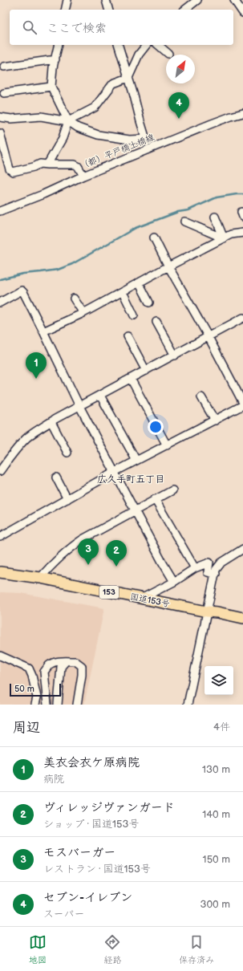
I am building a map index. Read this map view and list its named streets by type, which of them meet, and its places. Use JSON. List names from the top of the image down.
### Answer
{
  "streets": {
    "highway": ["153", "国道153号"],
    "street": ["（都）平戸橋土橋線"]
  },
  "districts": ["広久手町五丁目"],
  "scale_bar": "50 m",
  "north": "top right",
  "page": {
    "search": "ここで検索",
    "pins": [
      "4",
      "1",
      "3",
      "2"
    ],
    "scale": "50 m",
    "heading": ["周辺", "4件"],
    "list": [
      {
        "mark": "1",
        "name": "美衣会衣ケ原病院",
        "note": "病院",
        "value": "130 m"
      },
      {
        "mark": "2",
        "name": "ヴィレッジヴァンガード",
        "note": "ショップ · 国道153号",
        "value": "140 m"
      },
      {
        "mark": "3",
        "name": "モスバーガー",
        "note": "レストラン · 国道153号",
        "value": "150 m"
      },
      {
        "mark": "4",
        "name": "セブン-イレブン",
        "note": "スーパー",
        "value": "300 m"
      }
    ],
    "nav": ["地図", "経路", "保存済み"]
  }
}
